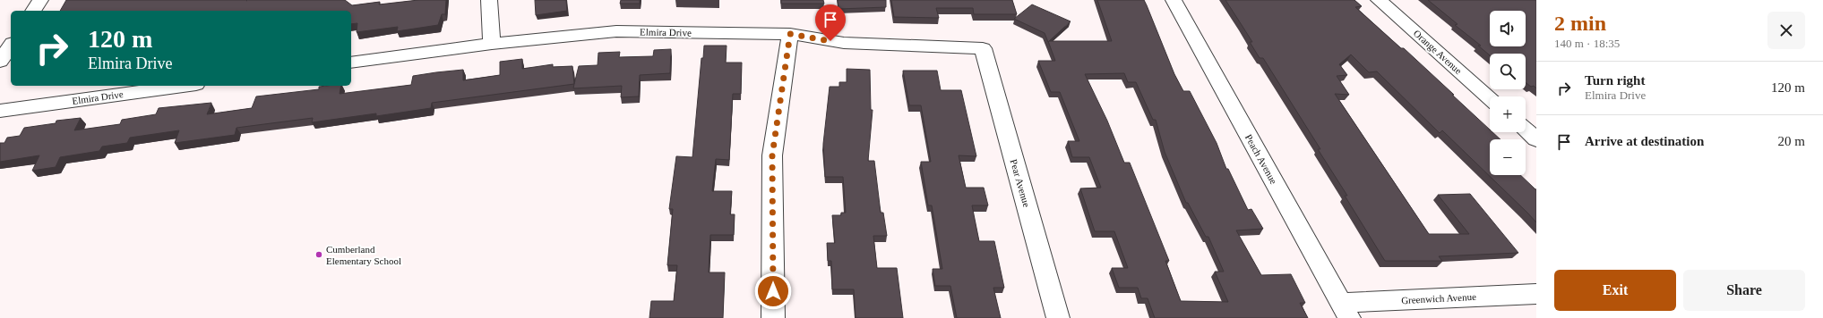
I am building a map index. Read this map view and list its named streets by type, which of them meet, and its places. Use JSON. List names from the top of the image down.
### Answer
{
  "streets": {
    "street": [
      "Elmira Drive",
      "Orange Avenue",
      "Peach Avenue",
      "Pear Avenue",
      "Greenwich Avenue"
    ]
  },
  "crossings": [
    ["Elmira Drive", "Pear Avenue"],
    ["Peach Avenue", "Greenwich Avenue"]
  ],
  "places": ["Cumberland Elementary School"],
  "page": {
    "heading": ["2 min", "140 m · 18:35"],
    "map_buttons": ["+", "−"],
    "turn": ["120 m", "Elmira Drive"],
    "list": [
      {
        "name": "Turn right",
        "note": "Elmira Drive",
        "value": "120 m"
      },
      {
        "name": "Arrive at destination",
        "value": "20 m"
      }
    ],
    "buttons": ["Exit", "Share"]
  }
}
